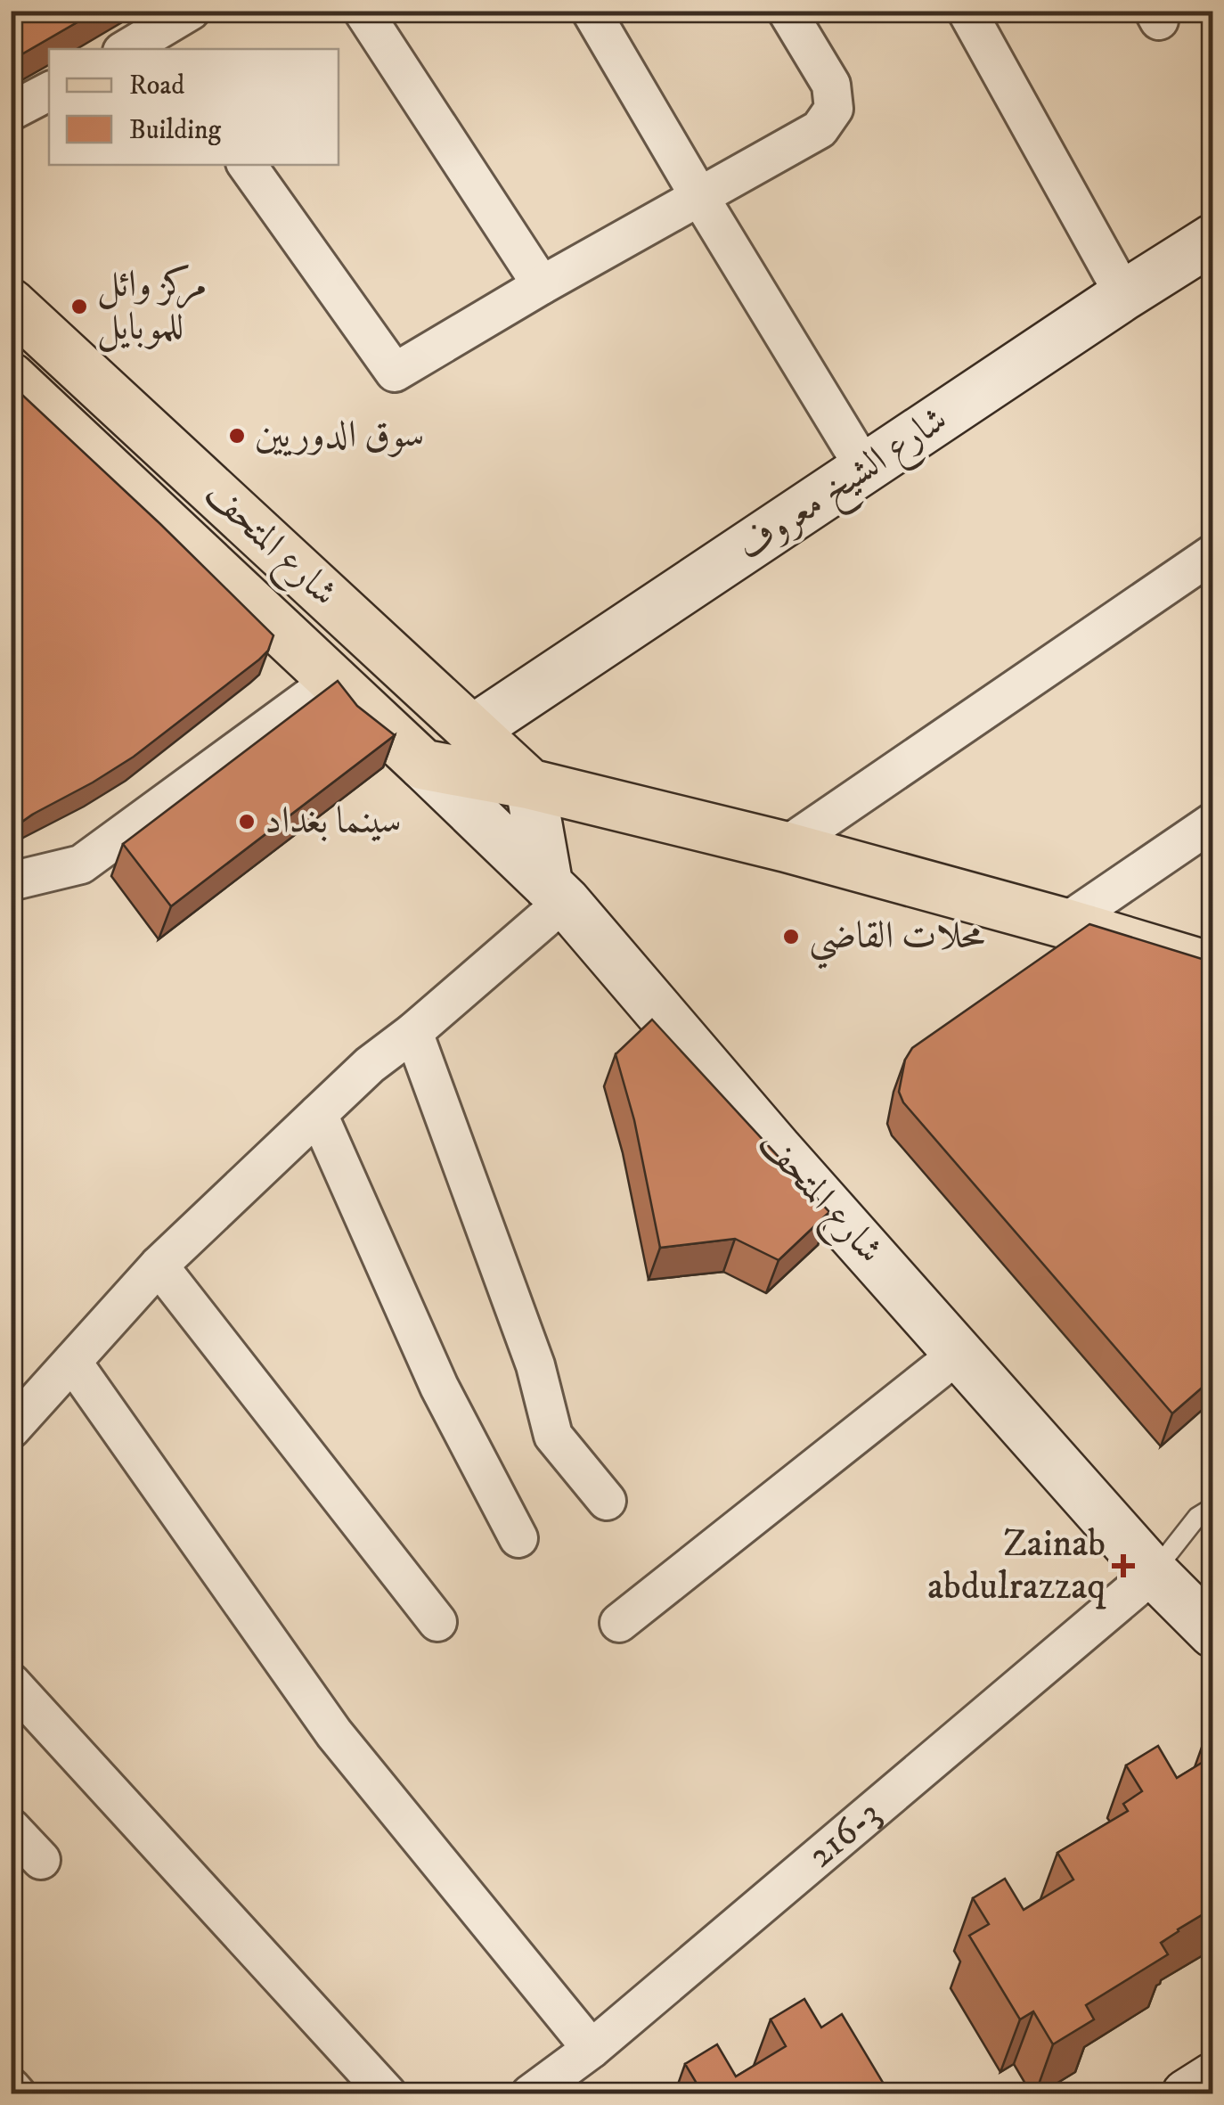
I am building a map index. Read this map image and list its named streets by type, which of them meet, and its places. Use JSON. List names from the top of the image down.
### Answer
{
  "streets": {
    "main road": ["شارع الشيخ معروف", "شارع المتحف"],
    "street": ["216-3"]
  },
  "crossings": [
    ["شارع الشيخ معروف", "شارع المتحف"],
    ["شارع المتحف", "216-3"]
  ],
  "places": {
    "other": [
      "مركز وائل للموبايل",
      "سوق الدوريين",
      "سينما بغداد",
      "محلات القاضي"
    ],
    "health": ["Zainab abdulrazzaq"]
  },
  "legend": ["Road", "Building"]
}
